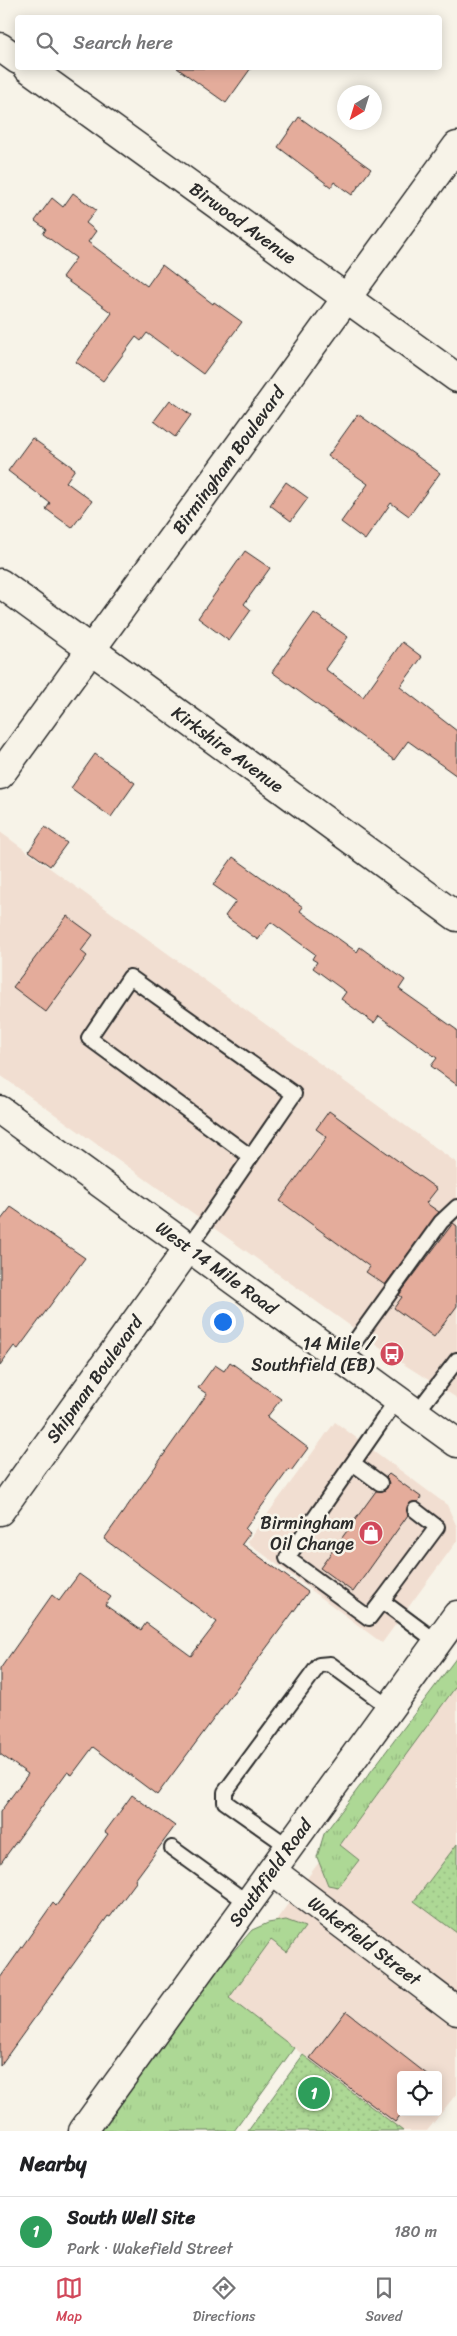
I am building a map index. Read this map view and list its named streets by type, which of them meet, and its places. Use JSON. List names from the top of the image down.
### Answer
{
  "streets": {
    "street": [
      "Birwood Avenue",
      "Birmingham Boulevard",
      "Kirkshire Avenue",
      "West 14 Mile Road",
      "Shipman Boulevard",
      "Southfield Road",
      "Wakefield Street"
    ]
  },
  "crossings": [
    ["Birwood Avenue", "Birmingham Boulevard"],
    ["Birmingham Boulevard", "Kirkshire Avenue"],
    ["West 14 Mile Road", "Shipman Boulevard"],
    ["Southfield Road", "Wakefield Street"]
  ],
  "places": {
    "bus stop": ["14 Mile / Southfield (EB)"],
    "shop": ["Birmingham Oil Change"]
  },
  "north": "bottom left",
  "page": {
    "search": "Search here",
    "pins": "1",
    "heading": "Nearby",
    "list": [
      {
        "mark": "1",
        "name": "South Well Site",
        "note": "Park · Wakefield Street",
        "value": "180 m"
      }
    ],
    "nav": ["Map", "Directions", "Saved"]
  }
}
